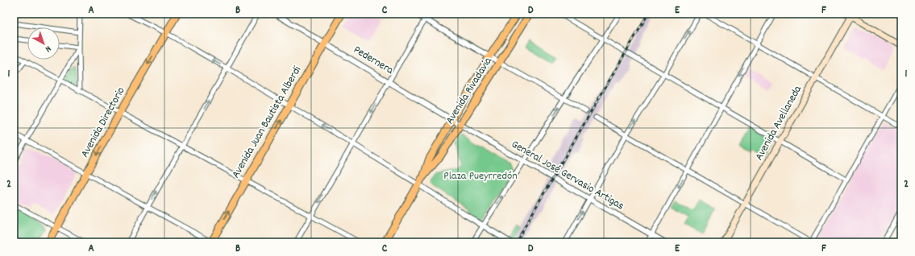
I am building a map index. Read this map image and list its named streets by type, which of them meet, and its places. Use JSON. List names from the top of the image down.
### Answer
{
  "streets": {
    "main road": [
      "Avenida Rivadavia",
      "Avenida Directorio",
      "Avenida Juan Bautista Alberdi",
      "Avenida Avellaneda"
    ],
    "street": ["Pedernera", "General José Gervasio Artigas"]
  },
  "crossings": [
    ["Pedernera", "Avenida Rivadavia"],
    ["Pedernera", "Avenida Juan Bautista Alberdi"],
    ["Pedernera", "General José Gervasio Artigas"],
    ["Avenida Rivadavia", "General José Gervasio Artigas"]
  ],
  "one_way": ["Avenida Directorio", "Avenida Juan Bautista Alberdi"],
  "parks": ["Plaza Pueyrredón"],
  "north": "bottom right",
  "grid": {
    "columns": [
      "A",
      "B",
      "C",
      "D",
      "E",
      "F"
    ],
    "rows": ["1", "2"]
  }
}
